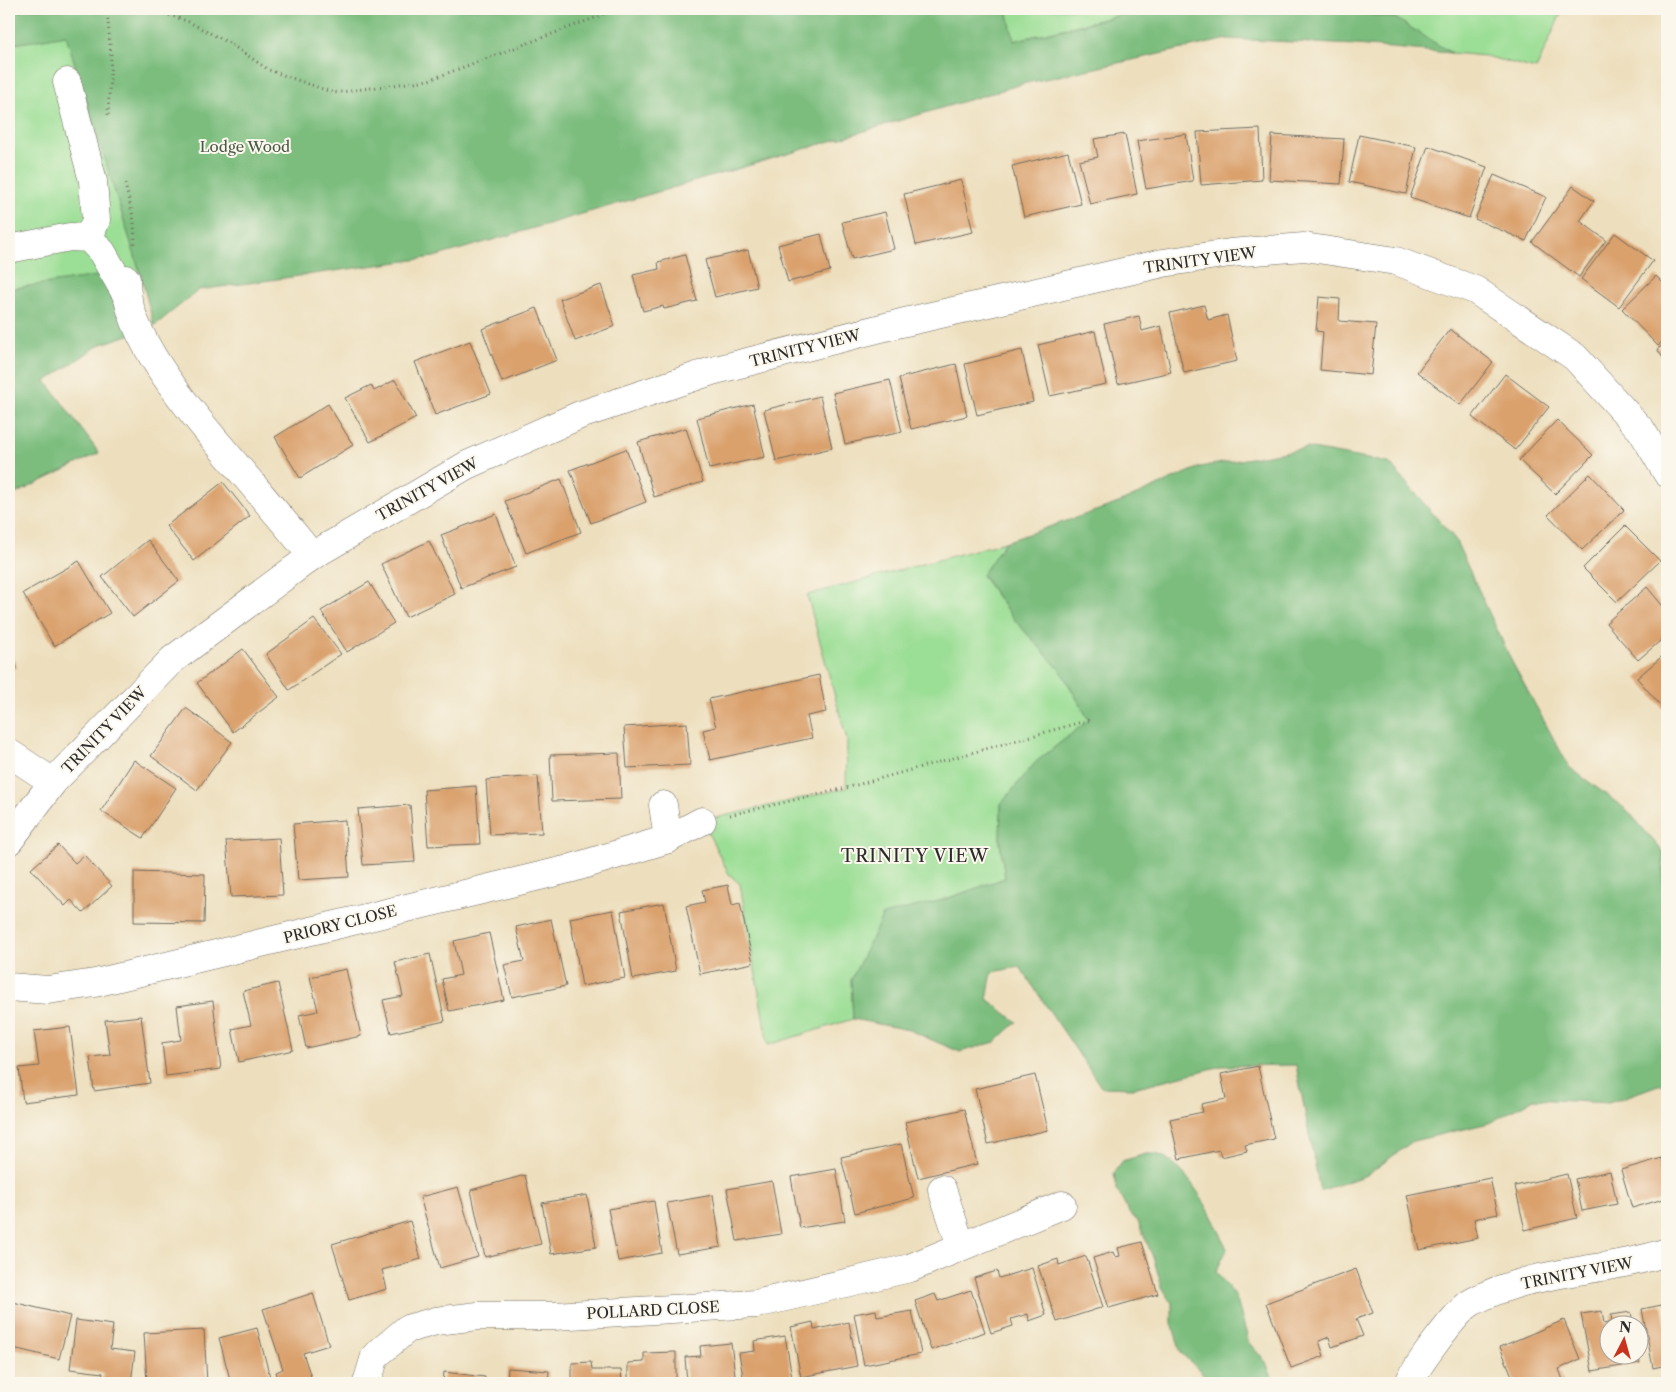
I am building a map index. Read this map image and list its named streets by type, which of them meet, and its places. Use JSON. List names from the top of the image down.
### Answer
{
  "streets": {
    "street": ["TRINITY VIEW", "PRIORY CLOSE", "POLLARD CLOSE"]
  },
  "districts": ["TRINITY VIEW"],
  "parks": ["Lodge Wood"],
  "north": "top"
}
